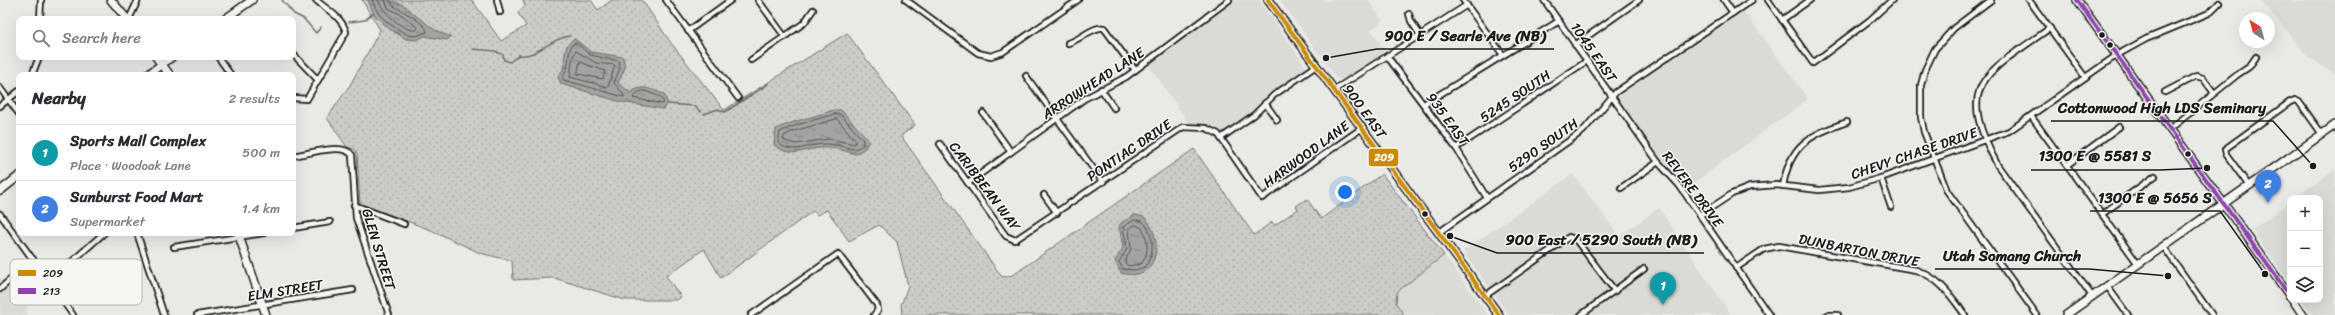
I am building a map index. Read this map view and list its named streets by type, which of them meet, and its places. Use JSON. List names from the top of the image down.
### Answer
{
  "streets": {
    "main road": ["900 EAST"],
    "street": [
      "1045 EAST",
      "ARROWHEAD LANE",
      "5245 SOUTH",
      "935 EAST",
      "5290 SOUTH",
      "PONTIAC DRIVE",
      "CHEVY CHASE DRIVE",
      "HARWOOD LANE",
      "CARIBBEAN WAY",
      "REVERE DRIVE",
      "GLEN STREET",
      "DUNBARTON DRIVE",
      "ELM STREET"
    ]
  },
  "crossings": [
    ["1045 EAST", "5245 SOUTH"],
    ["1045 EAST", "5290 SOUTH"],
    ["1045 EAST", "REVERE DRIVE"],
    ["ARROWHEAD LANE", "CARIBBEAN WAY"],
    ["5245 SOUTH", "935 EAST"],
    ["900 EAST", "5290 SOUTH"],
    ["900 EAST", "HARWOOD LANE"],
    ["935 EAST", "5290 SOUTH"],
    ["5290 SOUTH", "REVERE DRIVE"],
    ["PONTIAC DRIVE", "HARWOOD LANE"],
    ["PONTIAC DRIVE", "CARIBBEAN WAY"],
    ["CHEVY CHASE DRIVE", "REVERE DRIVE"],
    ["REVERE DRIVE", "DUNBARTON DRIVE"]
  ],
  "places": [
    "900 E / Searle Ave (NB)",
    "Cottonwood High LDS Seminary",
    "1300 E @ 5581 S",
    "900 East / 5290 South (NB)",
    "1300 E @ 5656 S",
    "Utah Somang Church"
  ],
  "lines": ["transit line 209", "transit line 213"],
  "legend": ["209", "213"],
  "north": "top left",
  "page": {
    "search": "Search here",
    "heading": ["Nearby", "2 results"],
    "list": [
      {
        "mark": "1",
        "name": "Sports Mall Complex",
        "note": "Place · Woodoak Lane",
        "value": "500 m"
      },
      {
        "mark": "2",
        "name": "Sunburst Food Mart",
        "note": "Supermarket",
        "value": "1.4 km"
      }
    ],
    "pins": ["2", "1"],
    "map_buttons": ["+", "−"]
  }
}
